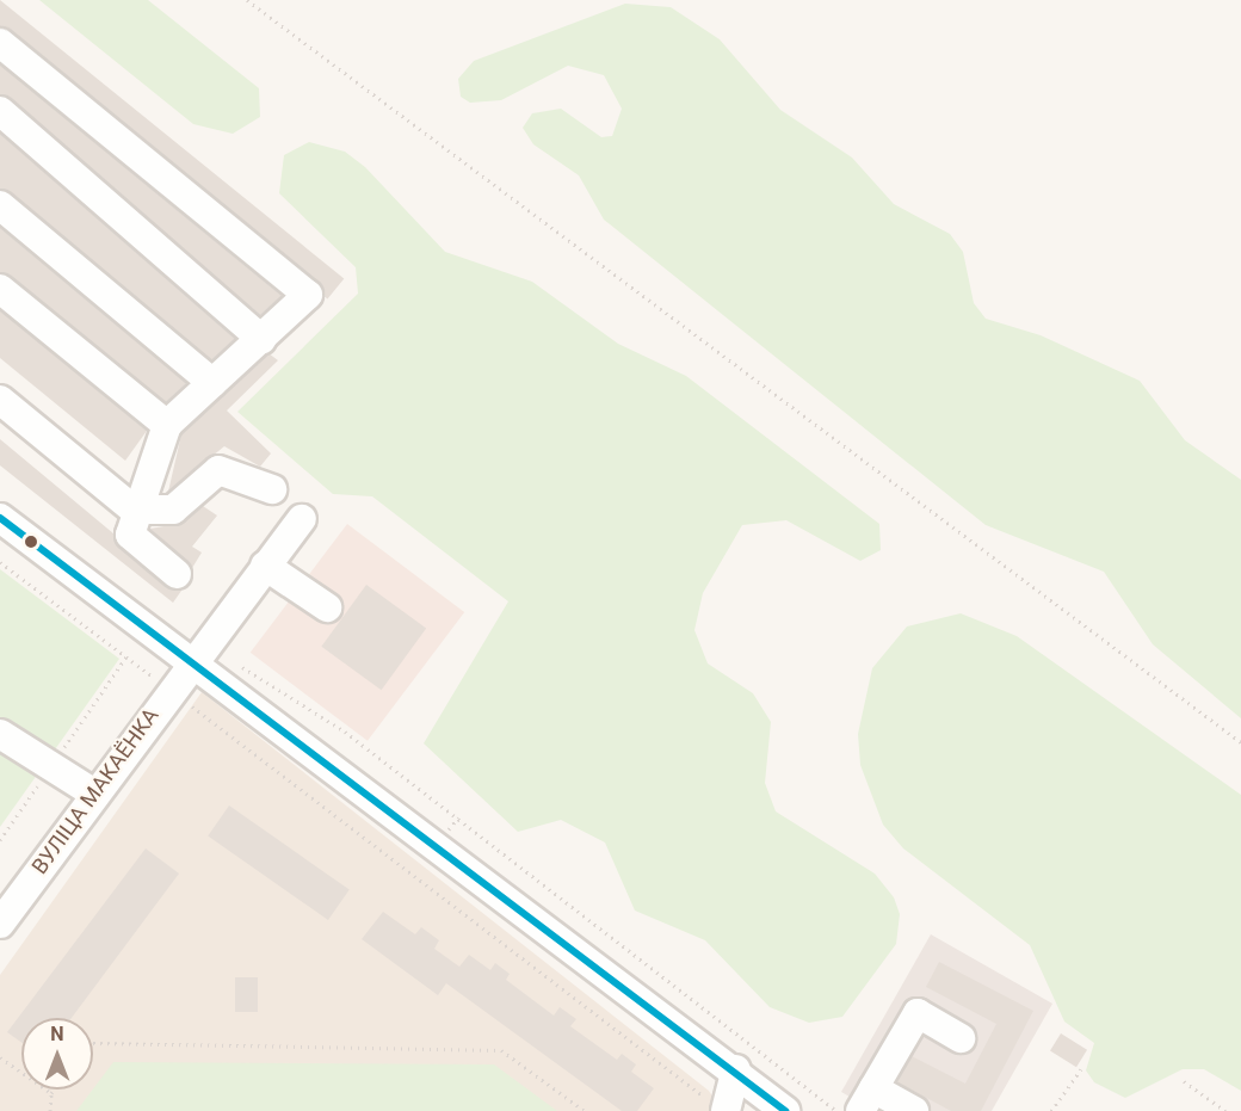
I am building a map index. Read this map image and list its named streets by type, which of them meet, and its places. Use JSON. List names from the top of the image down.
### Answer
{
  "streets": {
    "street": ["ВУЛІЦА МАКАЁНКА"]
  },
  "north": "top"
}
